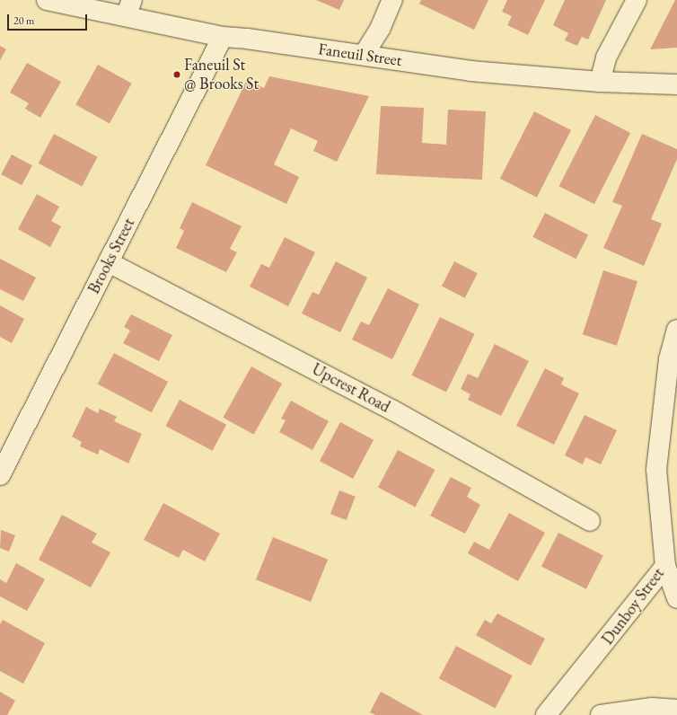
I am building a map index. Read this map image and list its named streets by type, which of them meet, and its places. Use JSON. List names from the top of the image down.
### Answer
{
  "streets": {
    "street": [
      "Faneuil Street",
      "Brooks Street",
      "Upcrest Road",
      "Dunboy Street"
    ]
  },
  "crossings": [
    ["Faneuil Street", "Brooks Street"],
    ["Brooks Street", "Upcrest Road"]
  ],
  "places": ["Faneuil St @ Brooks St"],
  "scale_bar": "20 m"
}
